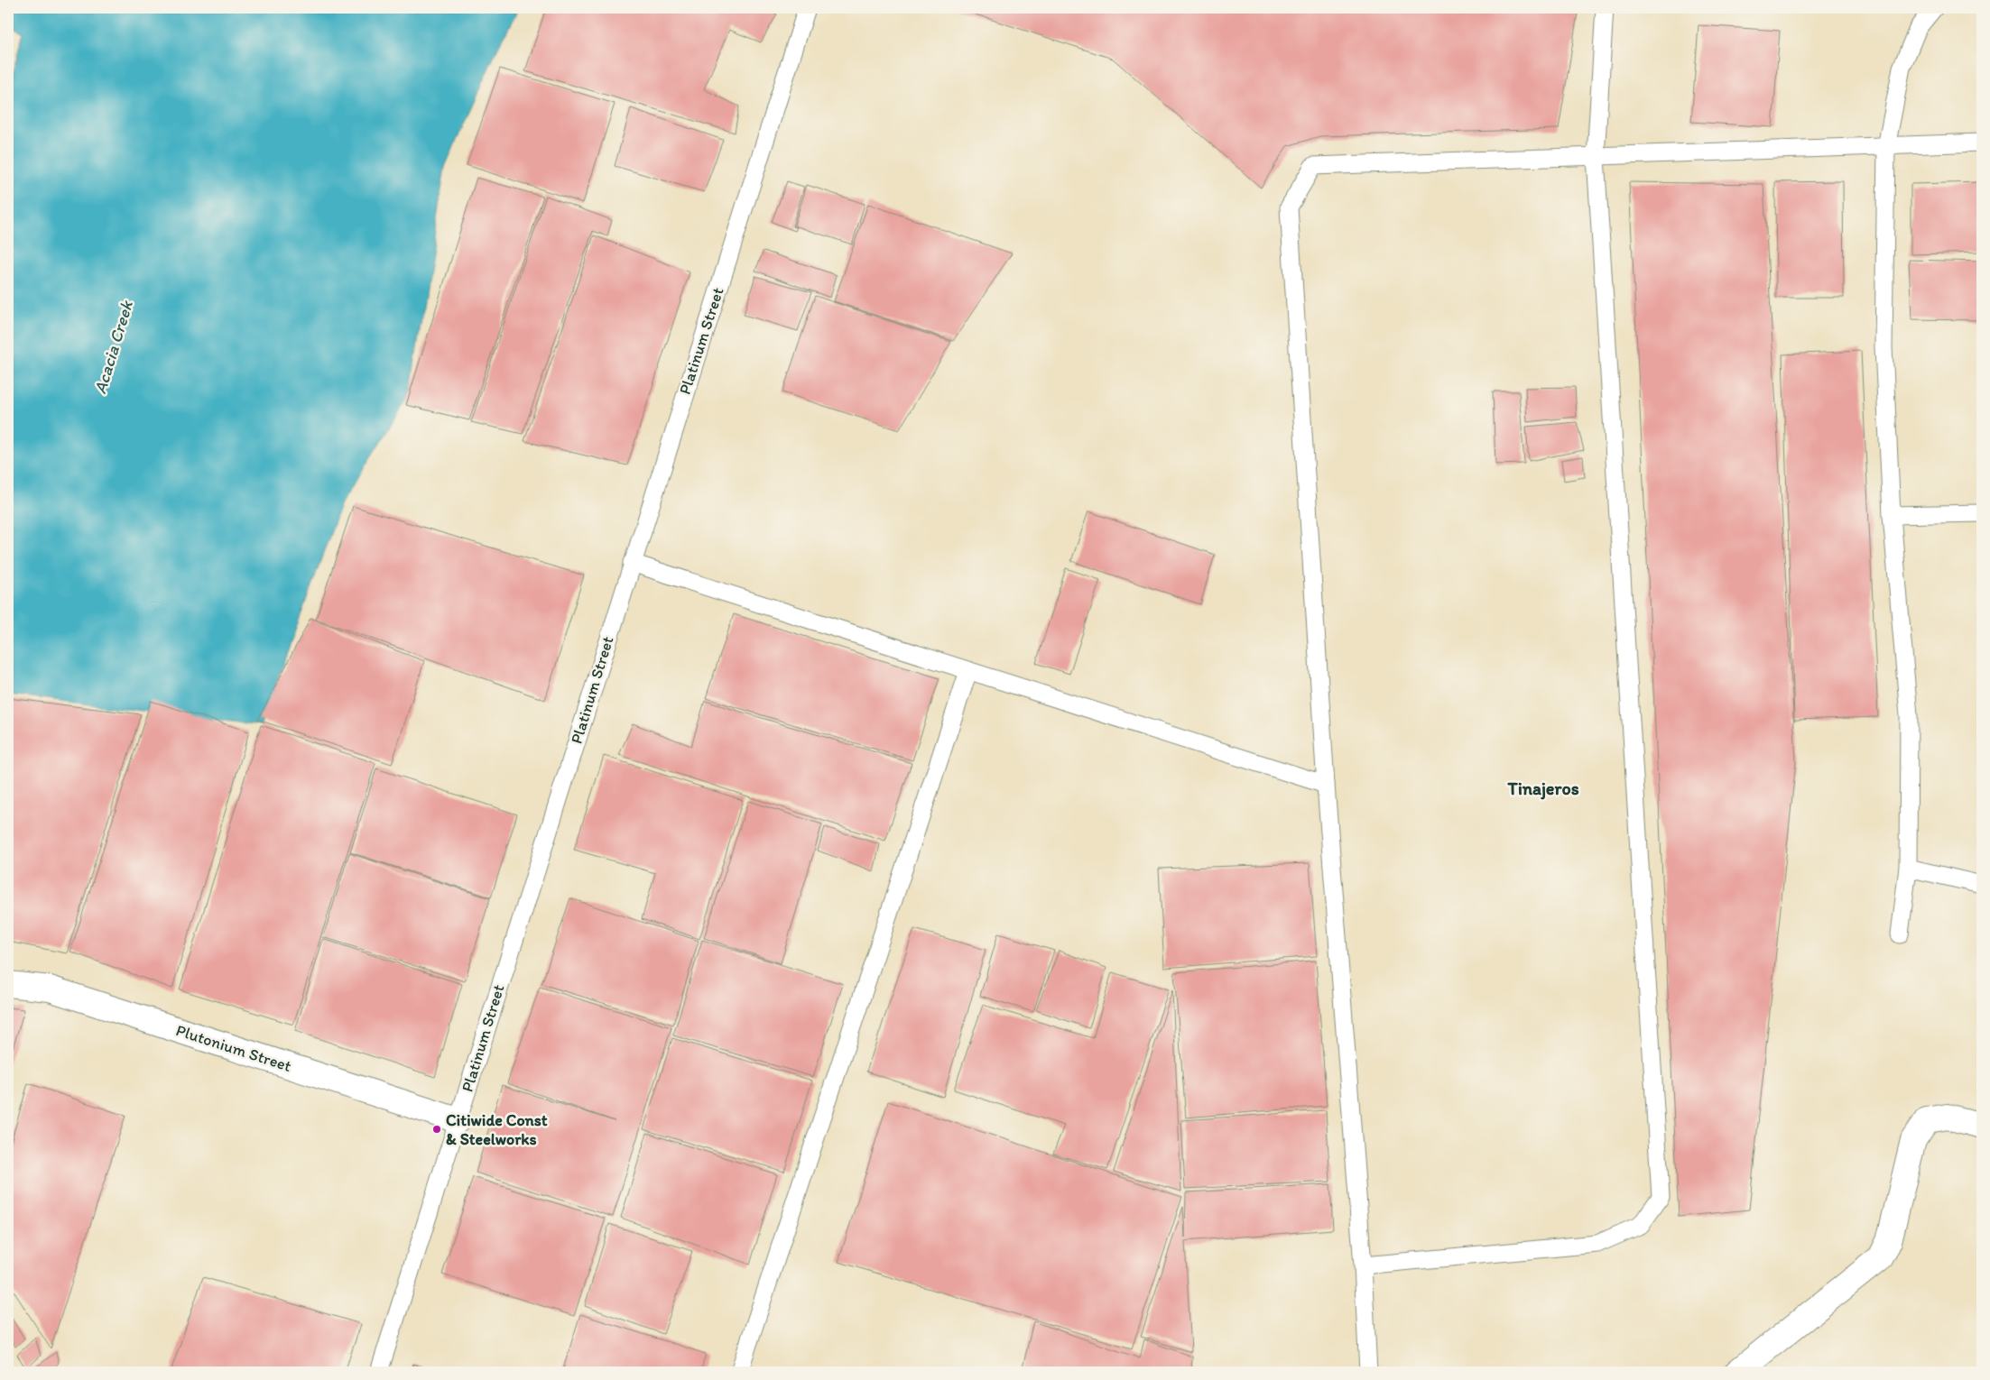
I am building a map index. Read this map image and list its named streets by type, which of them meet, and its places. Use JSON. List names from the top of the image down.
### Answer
{
  "streets": {
    "street": ["Plutonium Street"],
    "lane": ["Platinum Street"]
  },
  "crossings": [
    ["Platinum Street", "Plutonium Street"]
  ],
  "districts": ["Tinajeros"],
  "water": ["Acacia Creek"],
  "places": ["Citiwide Const & Steelworks"]
}
